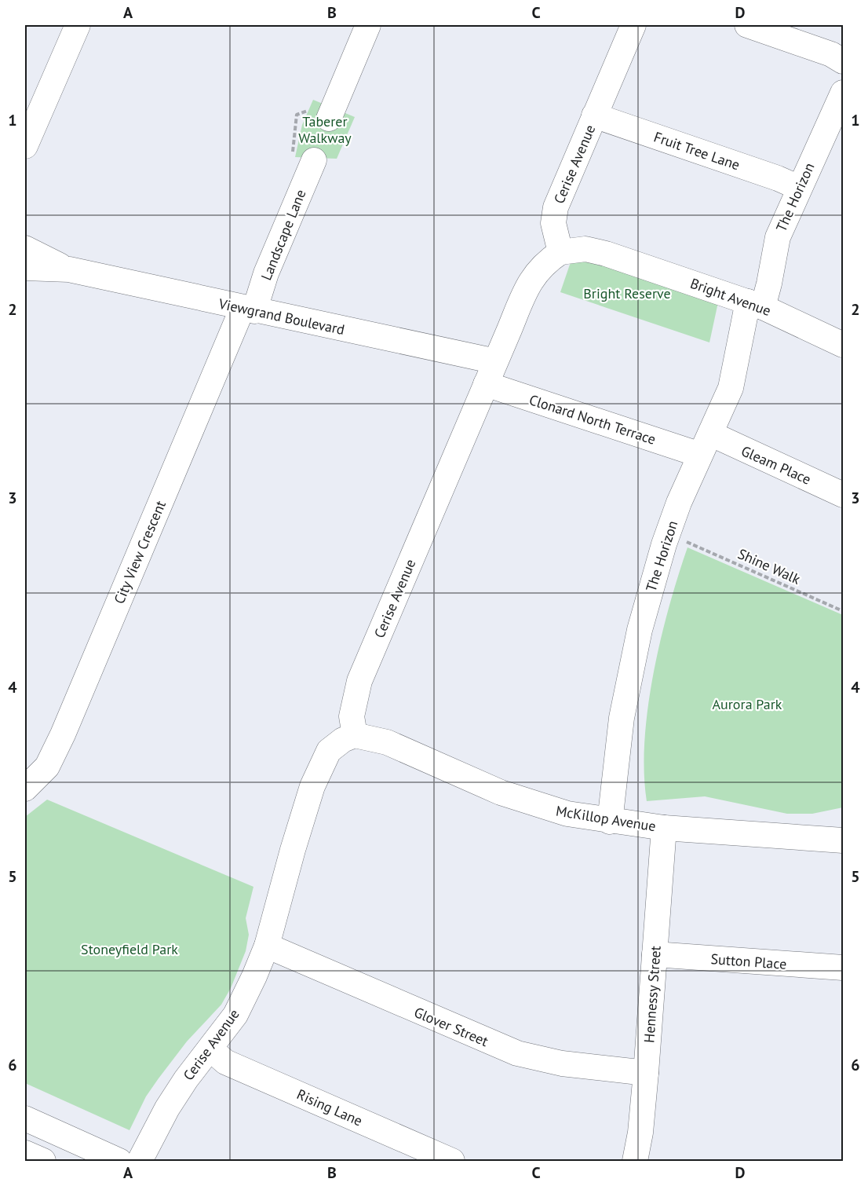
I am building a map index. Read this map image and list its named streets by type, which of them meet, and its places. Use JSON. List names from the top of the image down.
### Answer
{
  "streets": {
    "street": [
      "Fruit Tree Lane",
      "Cerise Avenue",
      "The Horizon",
      "Landscape Lane",
      "Bright Avenue",
      "Viewgrand Boulevard",
      "Clonard North Terrace",
      "Gleam Place",
      "City View Crescent",
      "McKillop Avenue",
      "Sutton Place",
      "Hennessy Street",
      "Glover Street",
      "Rising Lane"
    ],
    "path": ["Shine Walk"]
  },
  "crossings": [
    ["Fruit Tree Lane", "Cerise Avenue"],
    ["Fruit Tree Lane", "The Horizon"],
    ["Cerise Avenue", "Bright Avenue"],
    ["Cerise Avenue", "Viewgrand Boulevard"],
    ["Cerise Avenue", "Clonard North Terrace"],
    ["Cerise Avenue", "McKillop Avenue"],
    ["Cerise Avenue", "Glover Street"],
    ["Cerise Avenue", "Rising Lane"],
    ["The Horizon", "Bright Avenue"],
    ["The Horizon", "Clonard North Terrace"],
    ["The Horizon", "Gleam Place"],
    ["The Horizon", "McKillop Avenue"],
    ["Landscape Lane", "Viewgrand Boulevard"],
    ["Landscape Lane", "City View Crescent"],
    ["Viewgrand Boulevard", "City View Crescent"],
    ["Clonard North Terrace", "Gleam Place"],
    ["McKillop Avenue", "Hennessy Street"],
    ["Sutton Place", "Hennessy Street"],
    ["Hennessy Street", "Glover Street"]
  ],
  "parks": [
    "Taberer Walkway",
    "Bright Reserve",
    "Aurora Park",
    "Stoneyfield Park"
  ],
  "grid": {
    "columns": [
      "A",
      "B",
      "C",
      "D"
    ],
    "rows": [
      "1",
      "2",
      "3",
      "4",
      "5",
      "6"
    ]
  }
}
